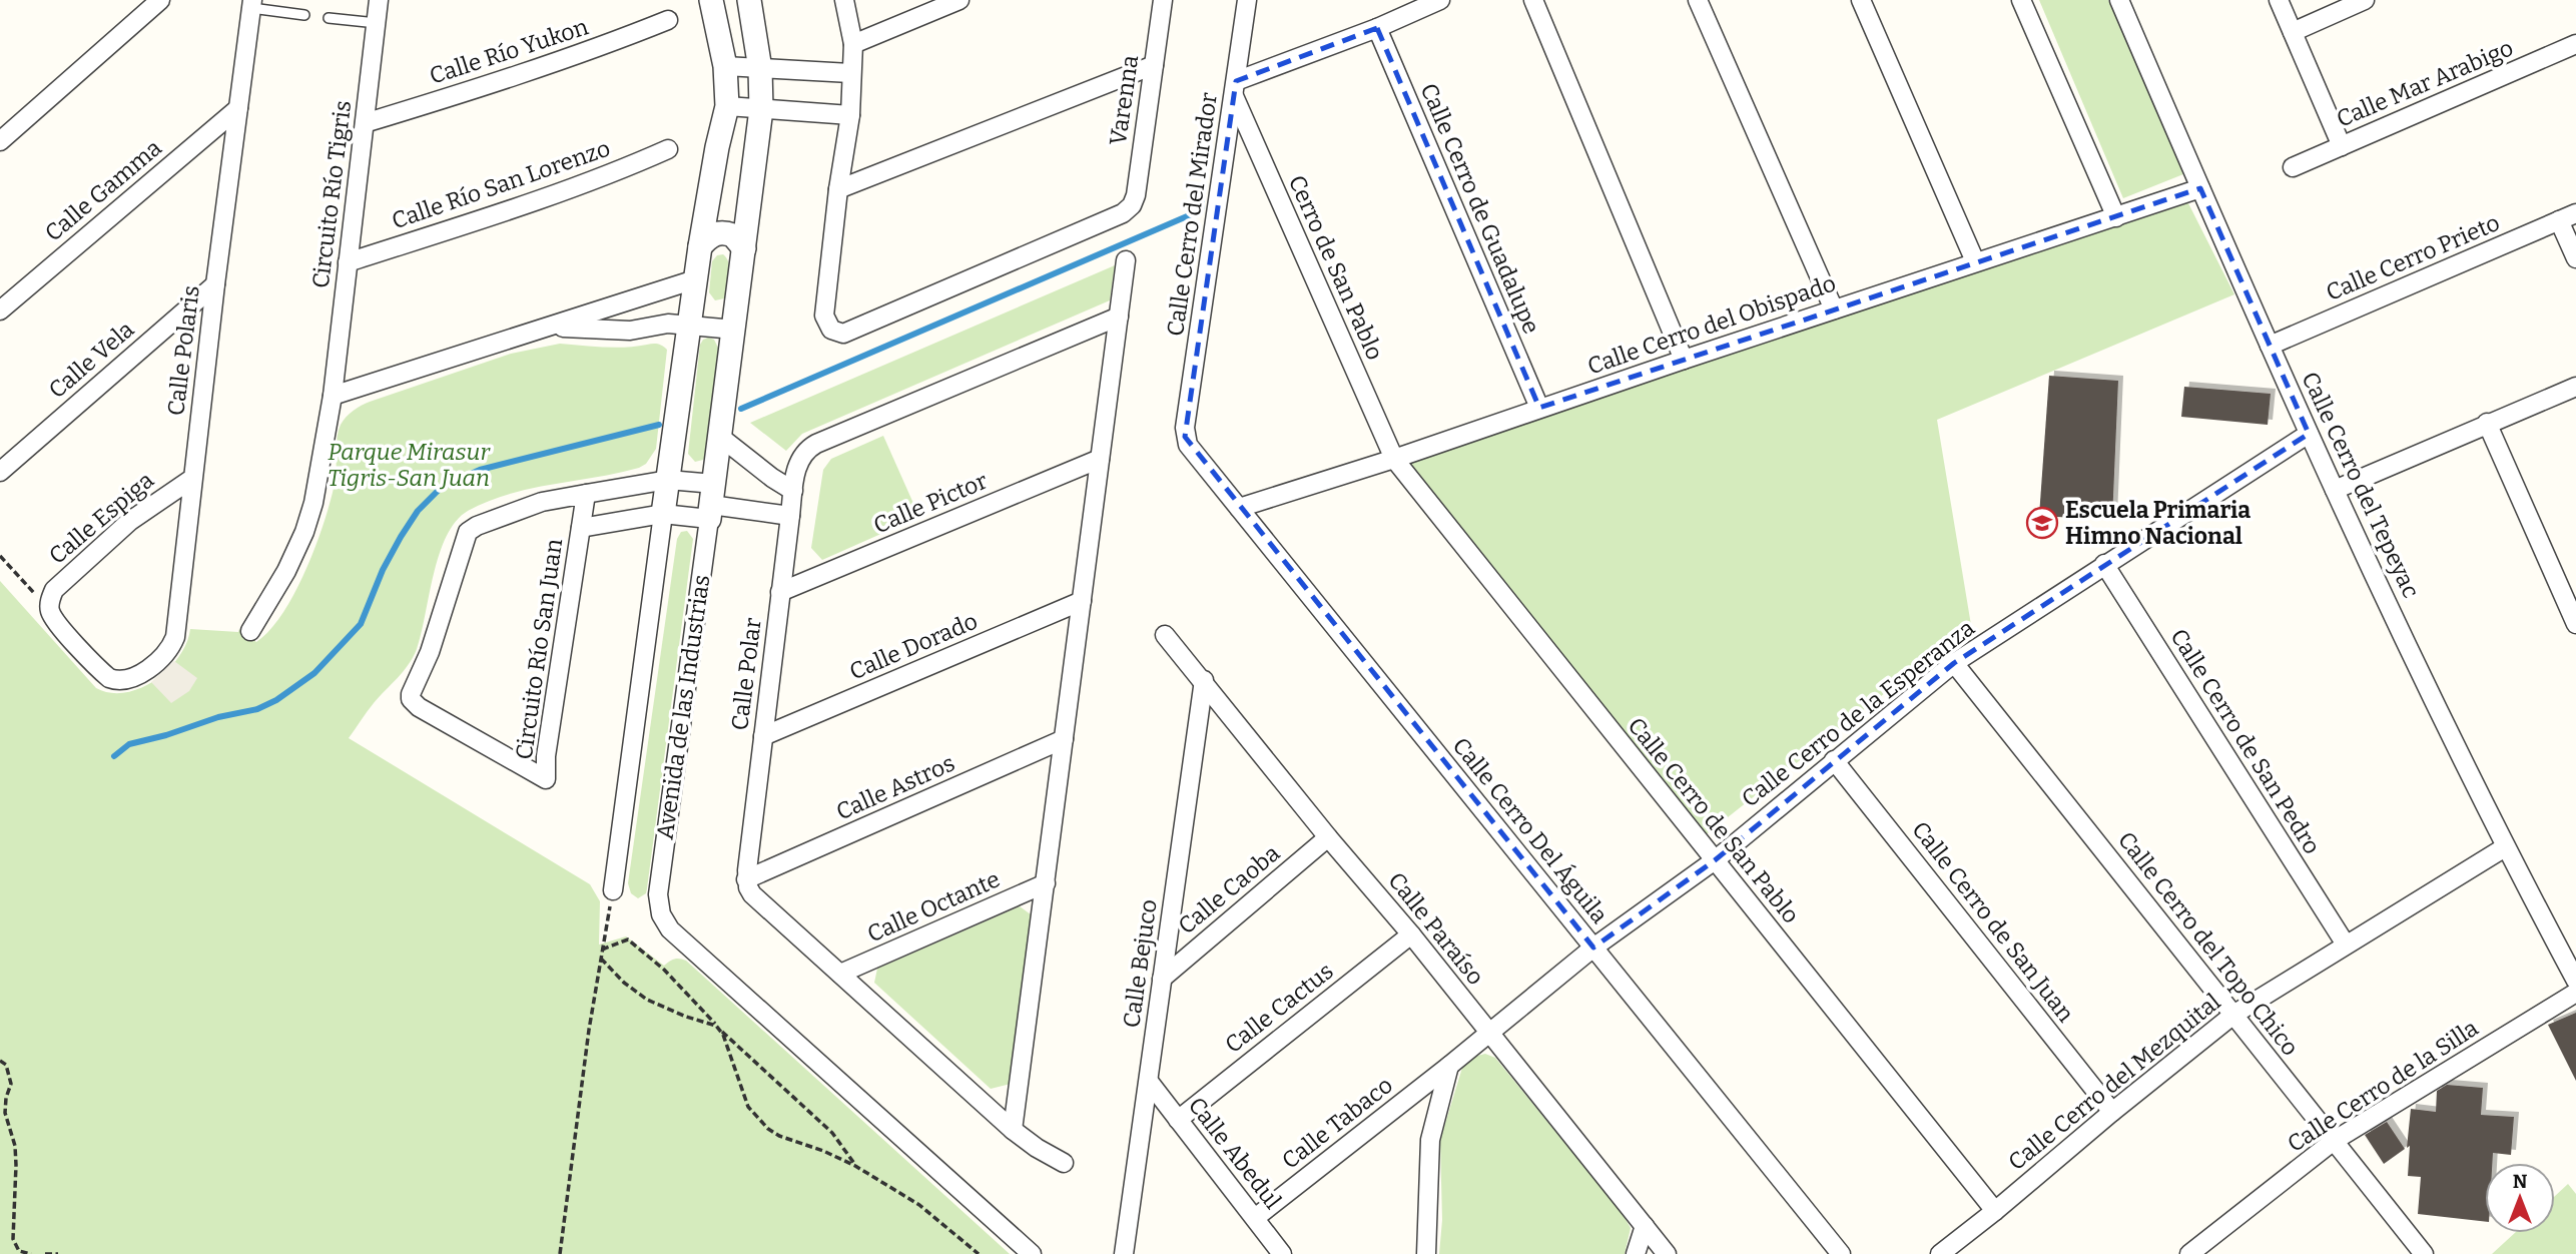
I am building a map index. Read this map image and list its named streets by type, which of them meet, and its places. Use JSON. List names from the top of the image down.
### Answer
{
  "streets": {
    "street": [
      "Calle Río Yukon",
      "Calle Mar Arabigo",
      "Varenna",
      "Calle Río San Lorenzo",
      "Calle Gamma",
      "Circuito Río Tigris",
      "Calle Cerro de Guadalupe",
      "Calle Cerro del Mirador",
      "Calle Cerro Prieto",
      "Cerro de San Pablo",
      "Calle Cerro del Obispado",
      "Calle Polaris",
      "Calle Vela",
      "Calle Cerro del Tepeyac",
      "Calle Pictor",
      "Calle Espiga",
      "Calle Dorado",
      "Circuito Río San Juan",
      "Calle Polar",
      "Avenida de las Industrias",
      "Calle Cerro de la Esperanza",
      "Calle Cerro de San Pedro",
      "Calle Astros",
      "Calle Cerro de San Pablo",
      "Calle Cerro Del Águila",
      "Calle Caoba",
      "Calle Octante",
      "Calle Cerro de San Juan",
      "Calle Paraíso",
      "Calle Cerro del Topo Chico",
      "Calle Bejuco",
      "Calle Cactus",
      "Calle Cerro del Mezquital",
      "Calle Cerro de la Silla",
      "Calle Tabaco",
      "Calle Abedul"
    ]
  },
  "crossings": [
    ["Calle Río Yukon", "Circuito Río Tigris"],
    ["Calle Río San Lorenzo", "Circuito Río Tigris"],
    ["Calle Gamma", "Calle Polaris"],
    ["Calle Cerro de Guadalupe", "Calle Cerro del Obispado"],
    ["Calle Cerro del Mirador", "Cerro de San Pablo"],
    ["Calle Cerro del Mirador", "Calle Cerro Del Águila"],
    ["Calle Cerro Prieto", "Calle Cerro del Tepeyac"],
    ["Cerro de San Pablo", "Calle Cerro del Obispado"],
    ["Cerro de San Pablo", "Calle Cerro de San Pablo"],
    ["Calle Cerro del Obispado", "Calle Cerro del Tepeyac"],
    ["Calle Cerro del Obispado", "Calle Cerro de San Pablo"],
    ["Calle Cerro del Obispado", "Calle Cerro Del Águila"],
    ["Calle Polaris", "Calle Vela"],
    ["Calle Polaris", "Calle Espiga"],
    ["Calle Cerro del Tepeyac", "Calle Cerro de la Esperanza"],
    ["Calle Cerro del Tepeyac", "Calle Cerro del Mezquital"],
    ["Calle Pictor", "Calle Polar"],
    ["Calle Dorado", "Calle Polar"],
    ["Circuito Río San Juan", "Avenida de las Industrias"],
    ["Calle Polar", "Calle Astros"],
    ["Calle Cerro de la Esperanza", "Calle Cerro de San Pedro"],
    ["Calle Cerro de la Esperanza", "Calle Cerro de San Pablo"],
    ["Calle Cerro de la Esperanza", "Calle Cerro Del Águila"],
    ["Calle Cerro de la Esperanza", "Calle Cerro de San Juan"],
    ["Calle Cerro de la Esperanza", "Calle Paraíso"],
    ["Calle Cerro de la Esperanza", "Calle Cerro del Topo Chico"],
    ["Calle Cerro de la Esperanza", "Calle Tabaco"],
    ["Calle Cerro de San Pedro", "Calle Cerro del Mezquital"],
    ["Calle Cerro de San Pablo", "Calle Cerro del Mezquital"],
    ["Calle Caoba", "Calle Paraíso"],
    ["Calle Caoba", "Calle Bejuco"],
    ["Calle Cerro de San Juan", "Calle Cerro del Mezquital"],
    ["Calle Paraíso", "Calle Bejuco"],
    ["Calle Paraíso", "Calle Cactus"],
    ["Calle Paraíso", "Calle Tabaco"],
    ["Calle Cerro del Topo Chico", "Calle Cerro del Mezquital"],
    ["Calle Cerro del Topo Chico", "Calle Cerro de la Silla"],
    ["Calle Bejuco", "Calle Abedul"],
    ["Calle Cactus", "Calle Abedul"],
    ["Calle Tabaco", "Calle Abedul"]
  ],
  "parks": ["Parque Mirasur Tigris-San Juan"],
  "places": {
    "school or university": ["Escuela Primaria Himno Nacional"]
  },
  "north": "top"
}
